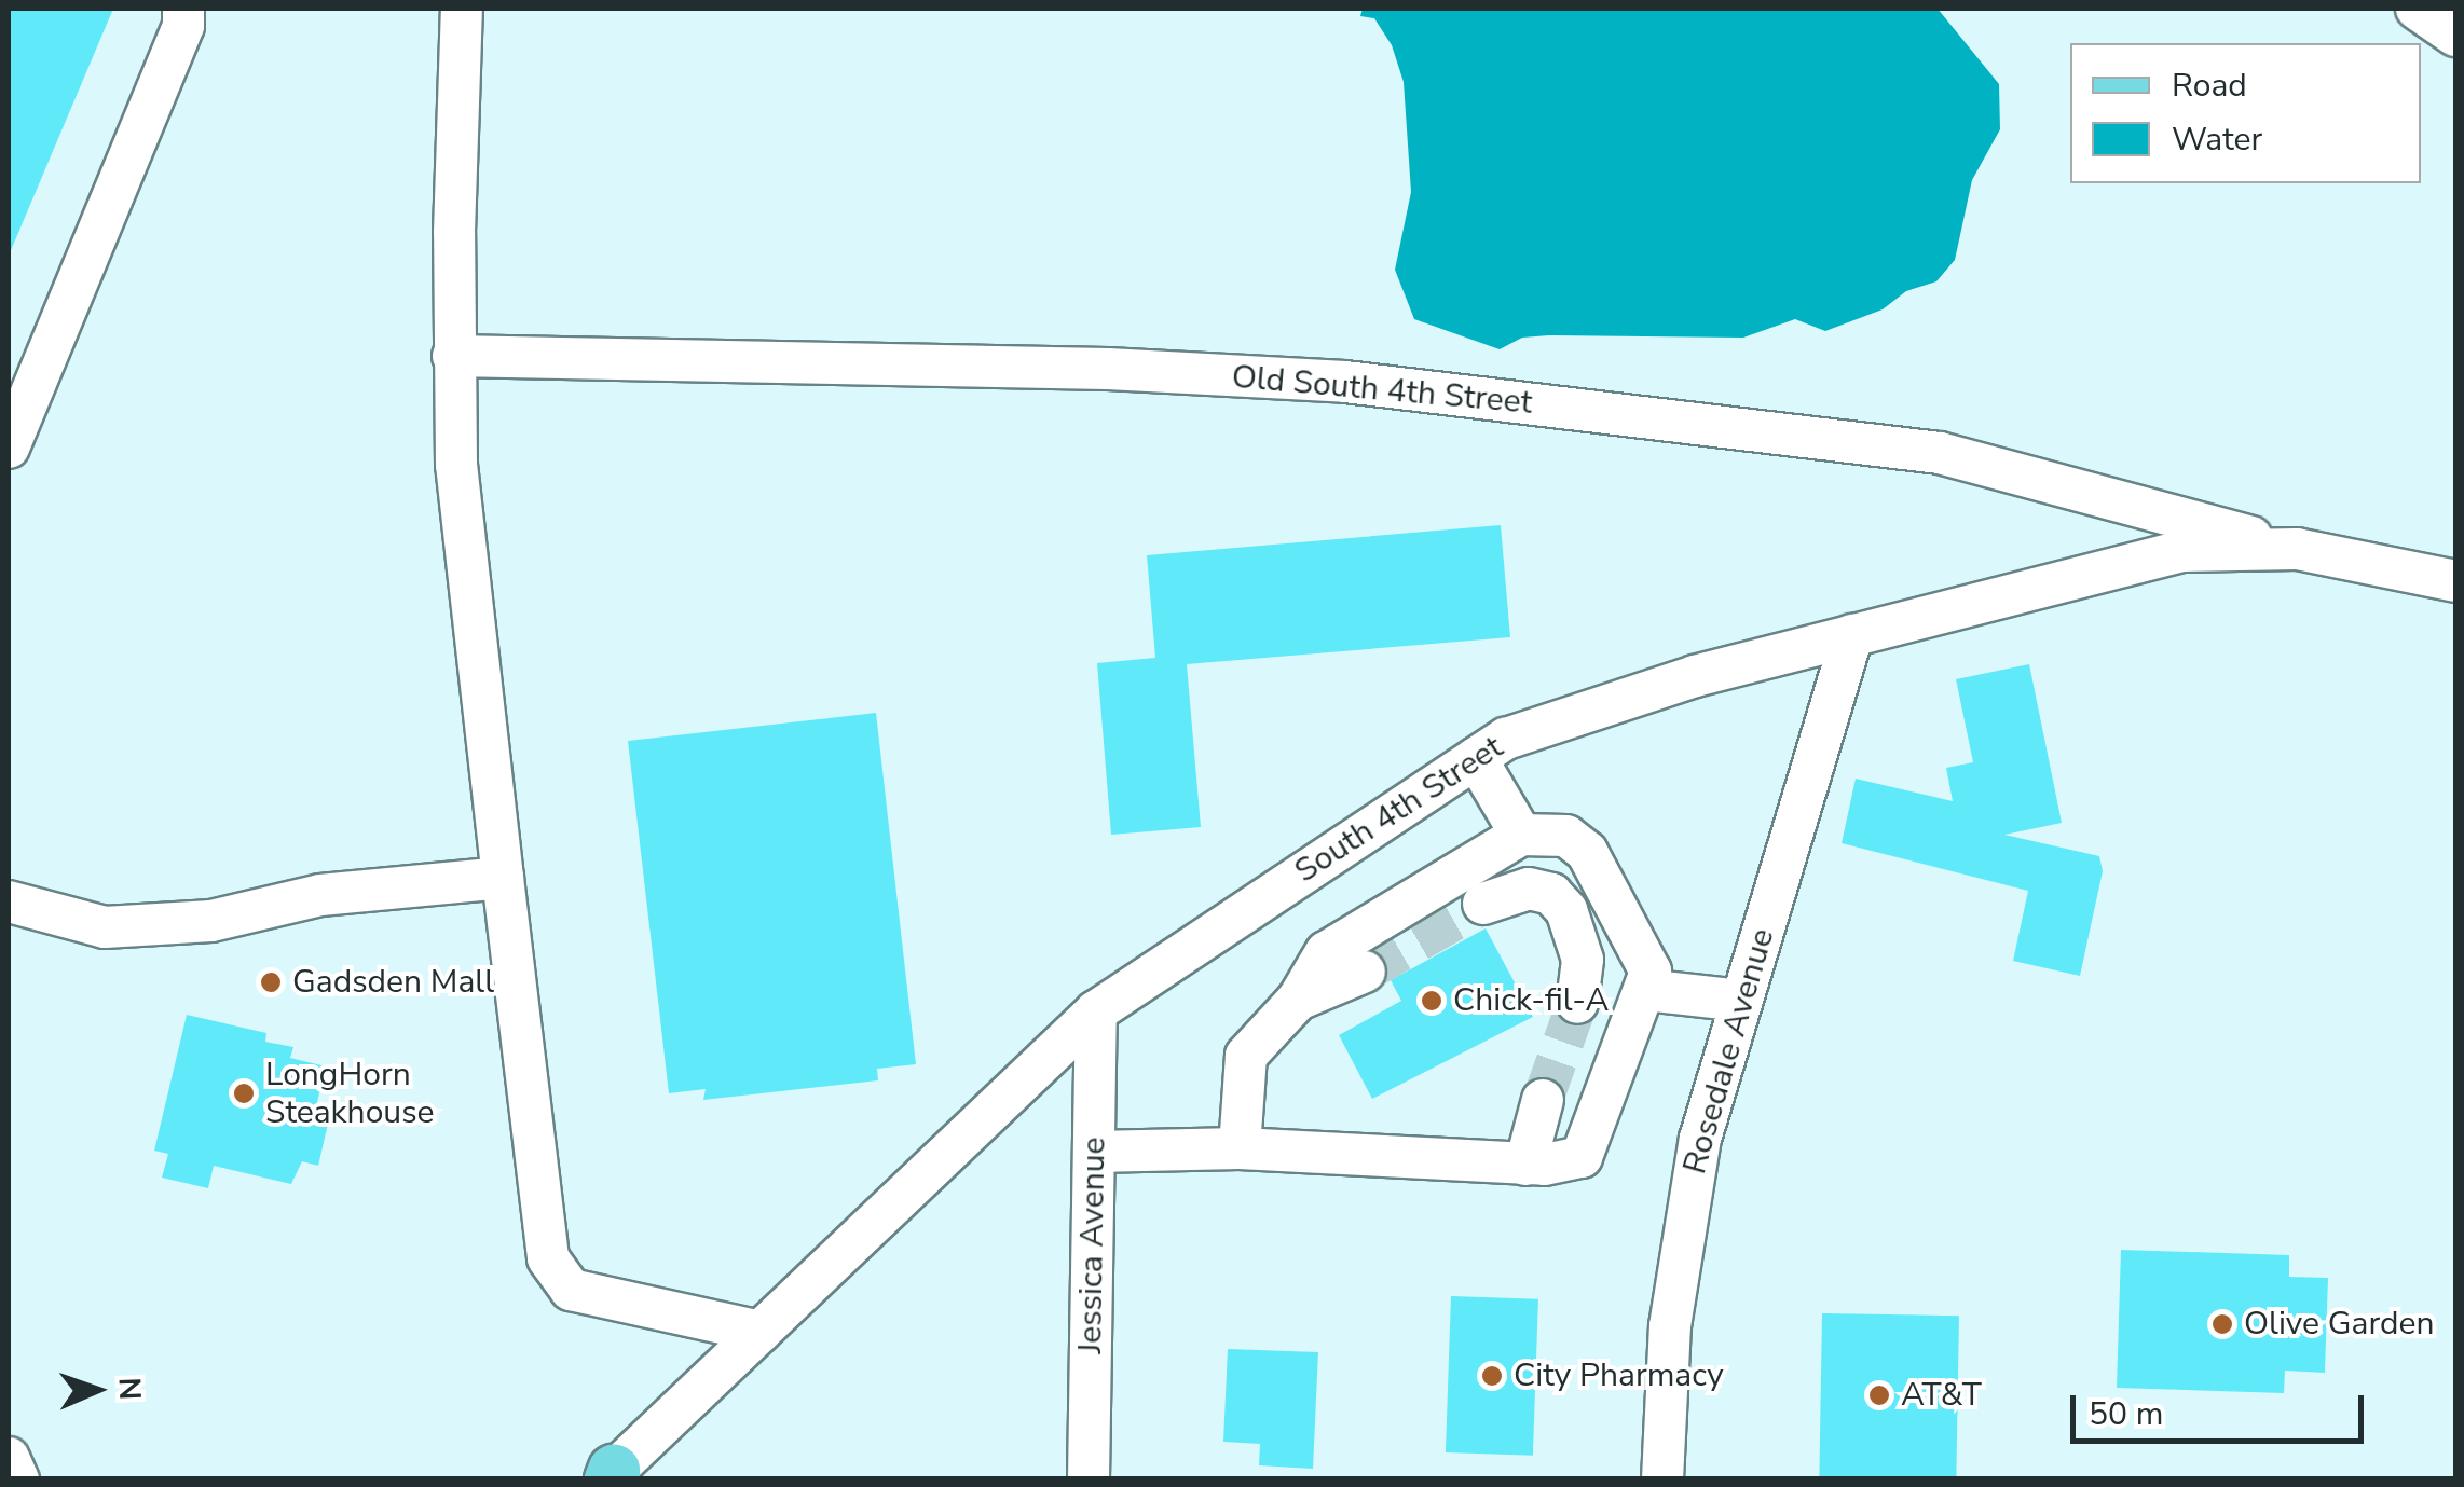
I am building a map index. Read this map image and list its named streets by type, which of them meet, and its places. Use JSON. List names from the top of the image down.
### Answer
{
  "streets": {
    "street": [
      "Old South 4th Street",
      "South 4th Street",
      "Rosedale Avenue",
      "Jessica Avenue"
    ]
  },
  "crossings": [
    ["Old South 4th Street", "South 4th Street"],
    ["South 4th Street", "Rosedale Avenue"],
    ["South 4th Street", "Jessica Avenue"]
  ],
  "places": [
    "Gadsden Mall",
    "Chick-fil-A",
    "LongHorn Steakhouse",
    "Olive Garden",
    "City Pharmacy",
    "AT&T"
  ],
  "legend": ["Road", "Water"],
  "scale_bar": "50 m",
  "north": "right"
}
